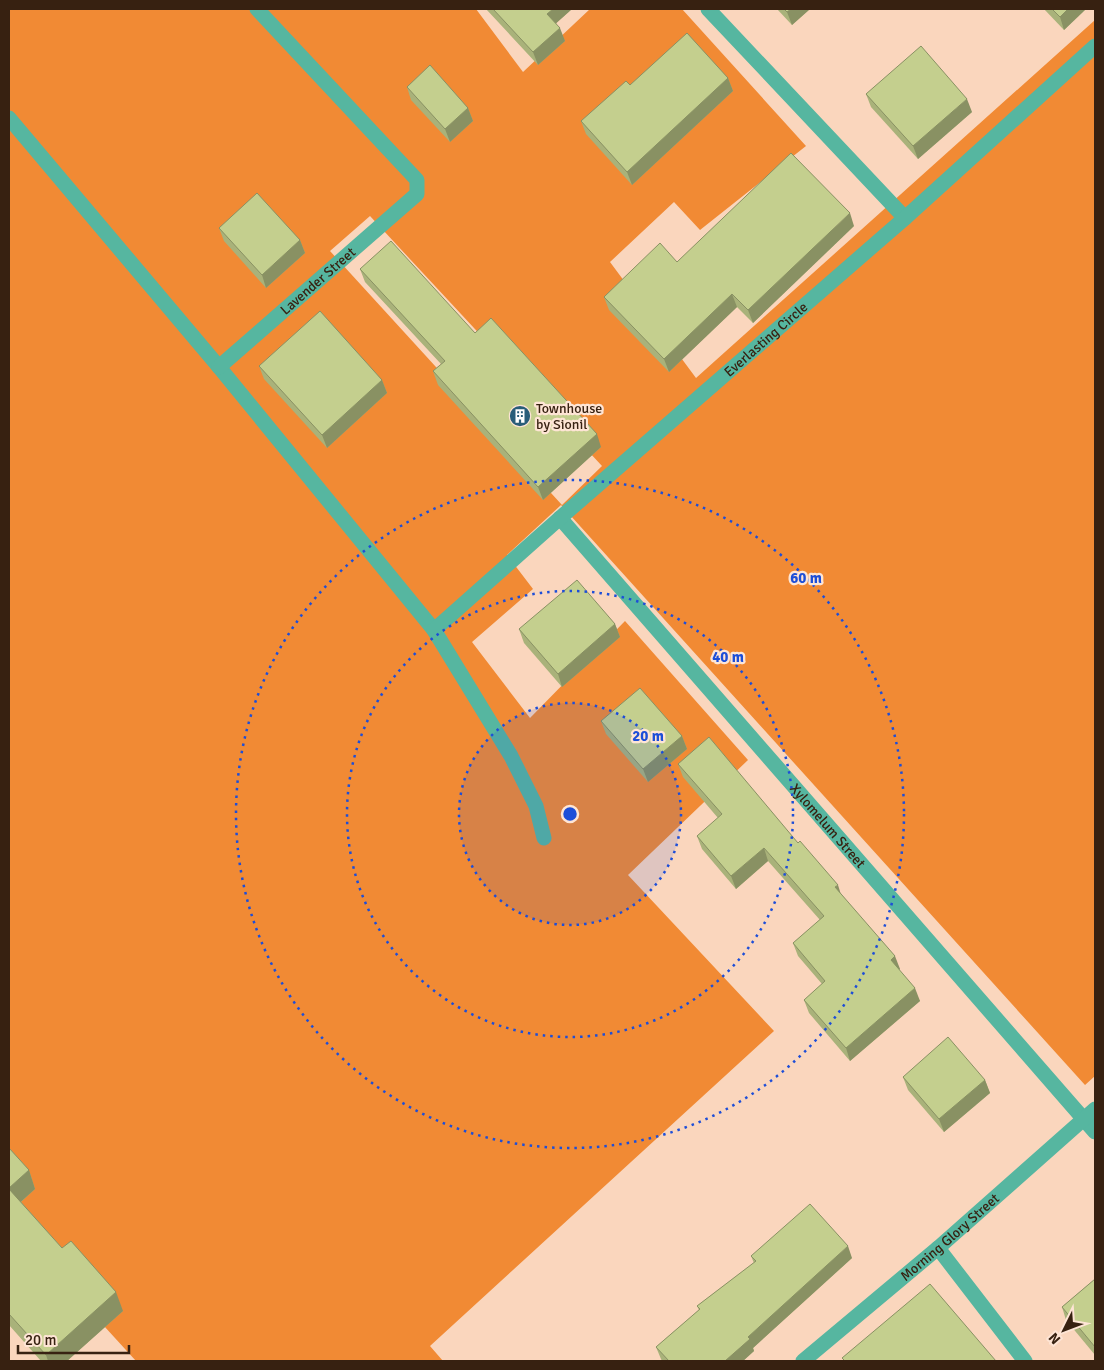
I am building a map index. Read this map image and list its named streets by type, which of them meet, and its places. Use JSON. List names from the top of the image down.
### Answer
{
  "streets": {
    "street": [
      "Lavender Street",
      "Everlasting Circle",
      "Xylomelum Street",
      "Morning Glory Street"
    ]
  },
  "crossings": [
    ["Everlasting Circle", "Xylomelum Street"],
    ["Xylomelum Street", "Morning Glory Street"]
  ],
  "places": {
    "building": ["Townhouse by Sionil"]
  },
  "scale_bar": "20 m",
  "north": "bottom left",
  "rings": ["60 m", "40 m", "20 m"]
}
